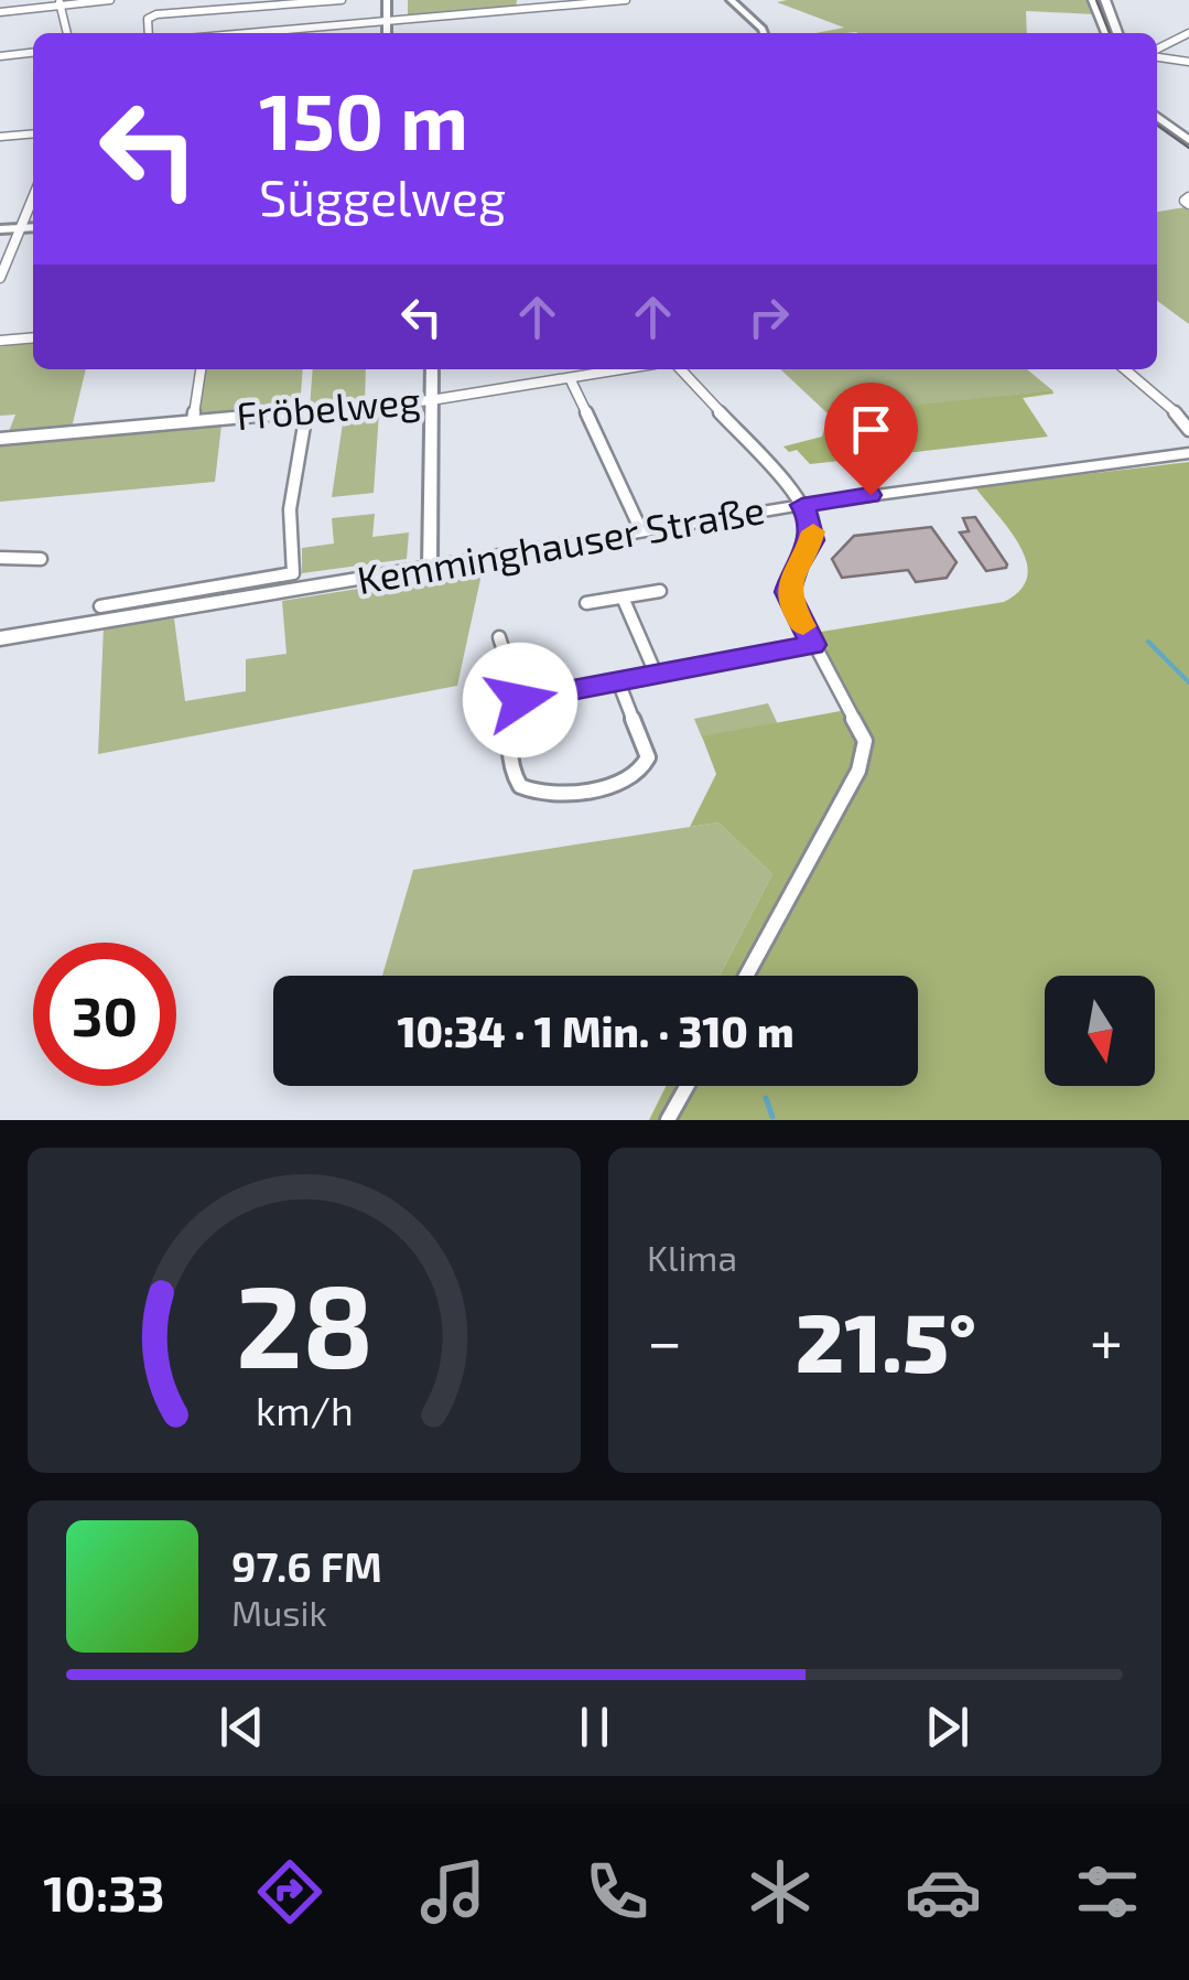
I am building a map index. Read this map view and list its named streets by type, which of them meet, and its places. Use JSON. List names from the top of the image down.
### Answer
{
  "streets": {
    "main road": ["Kemminghauser Straße"],
    "street": ["Fröbelweg"]
  },
  "north": "bottom",
  "page": {
    "turn": ["150 m", "Süggelweg"],
    "limit": "30",
    "trip": "10:34 · 1 Min. · 310 m",
    "tile": "Klima",
    "heat": ["−", "21.5°", "+"],
    "song": ["97.6 FM", "Musik"],
    "tabs": "10:33",
    "gauge": ["28", "km/h"]
  }
}
